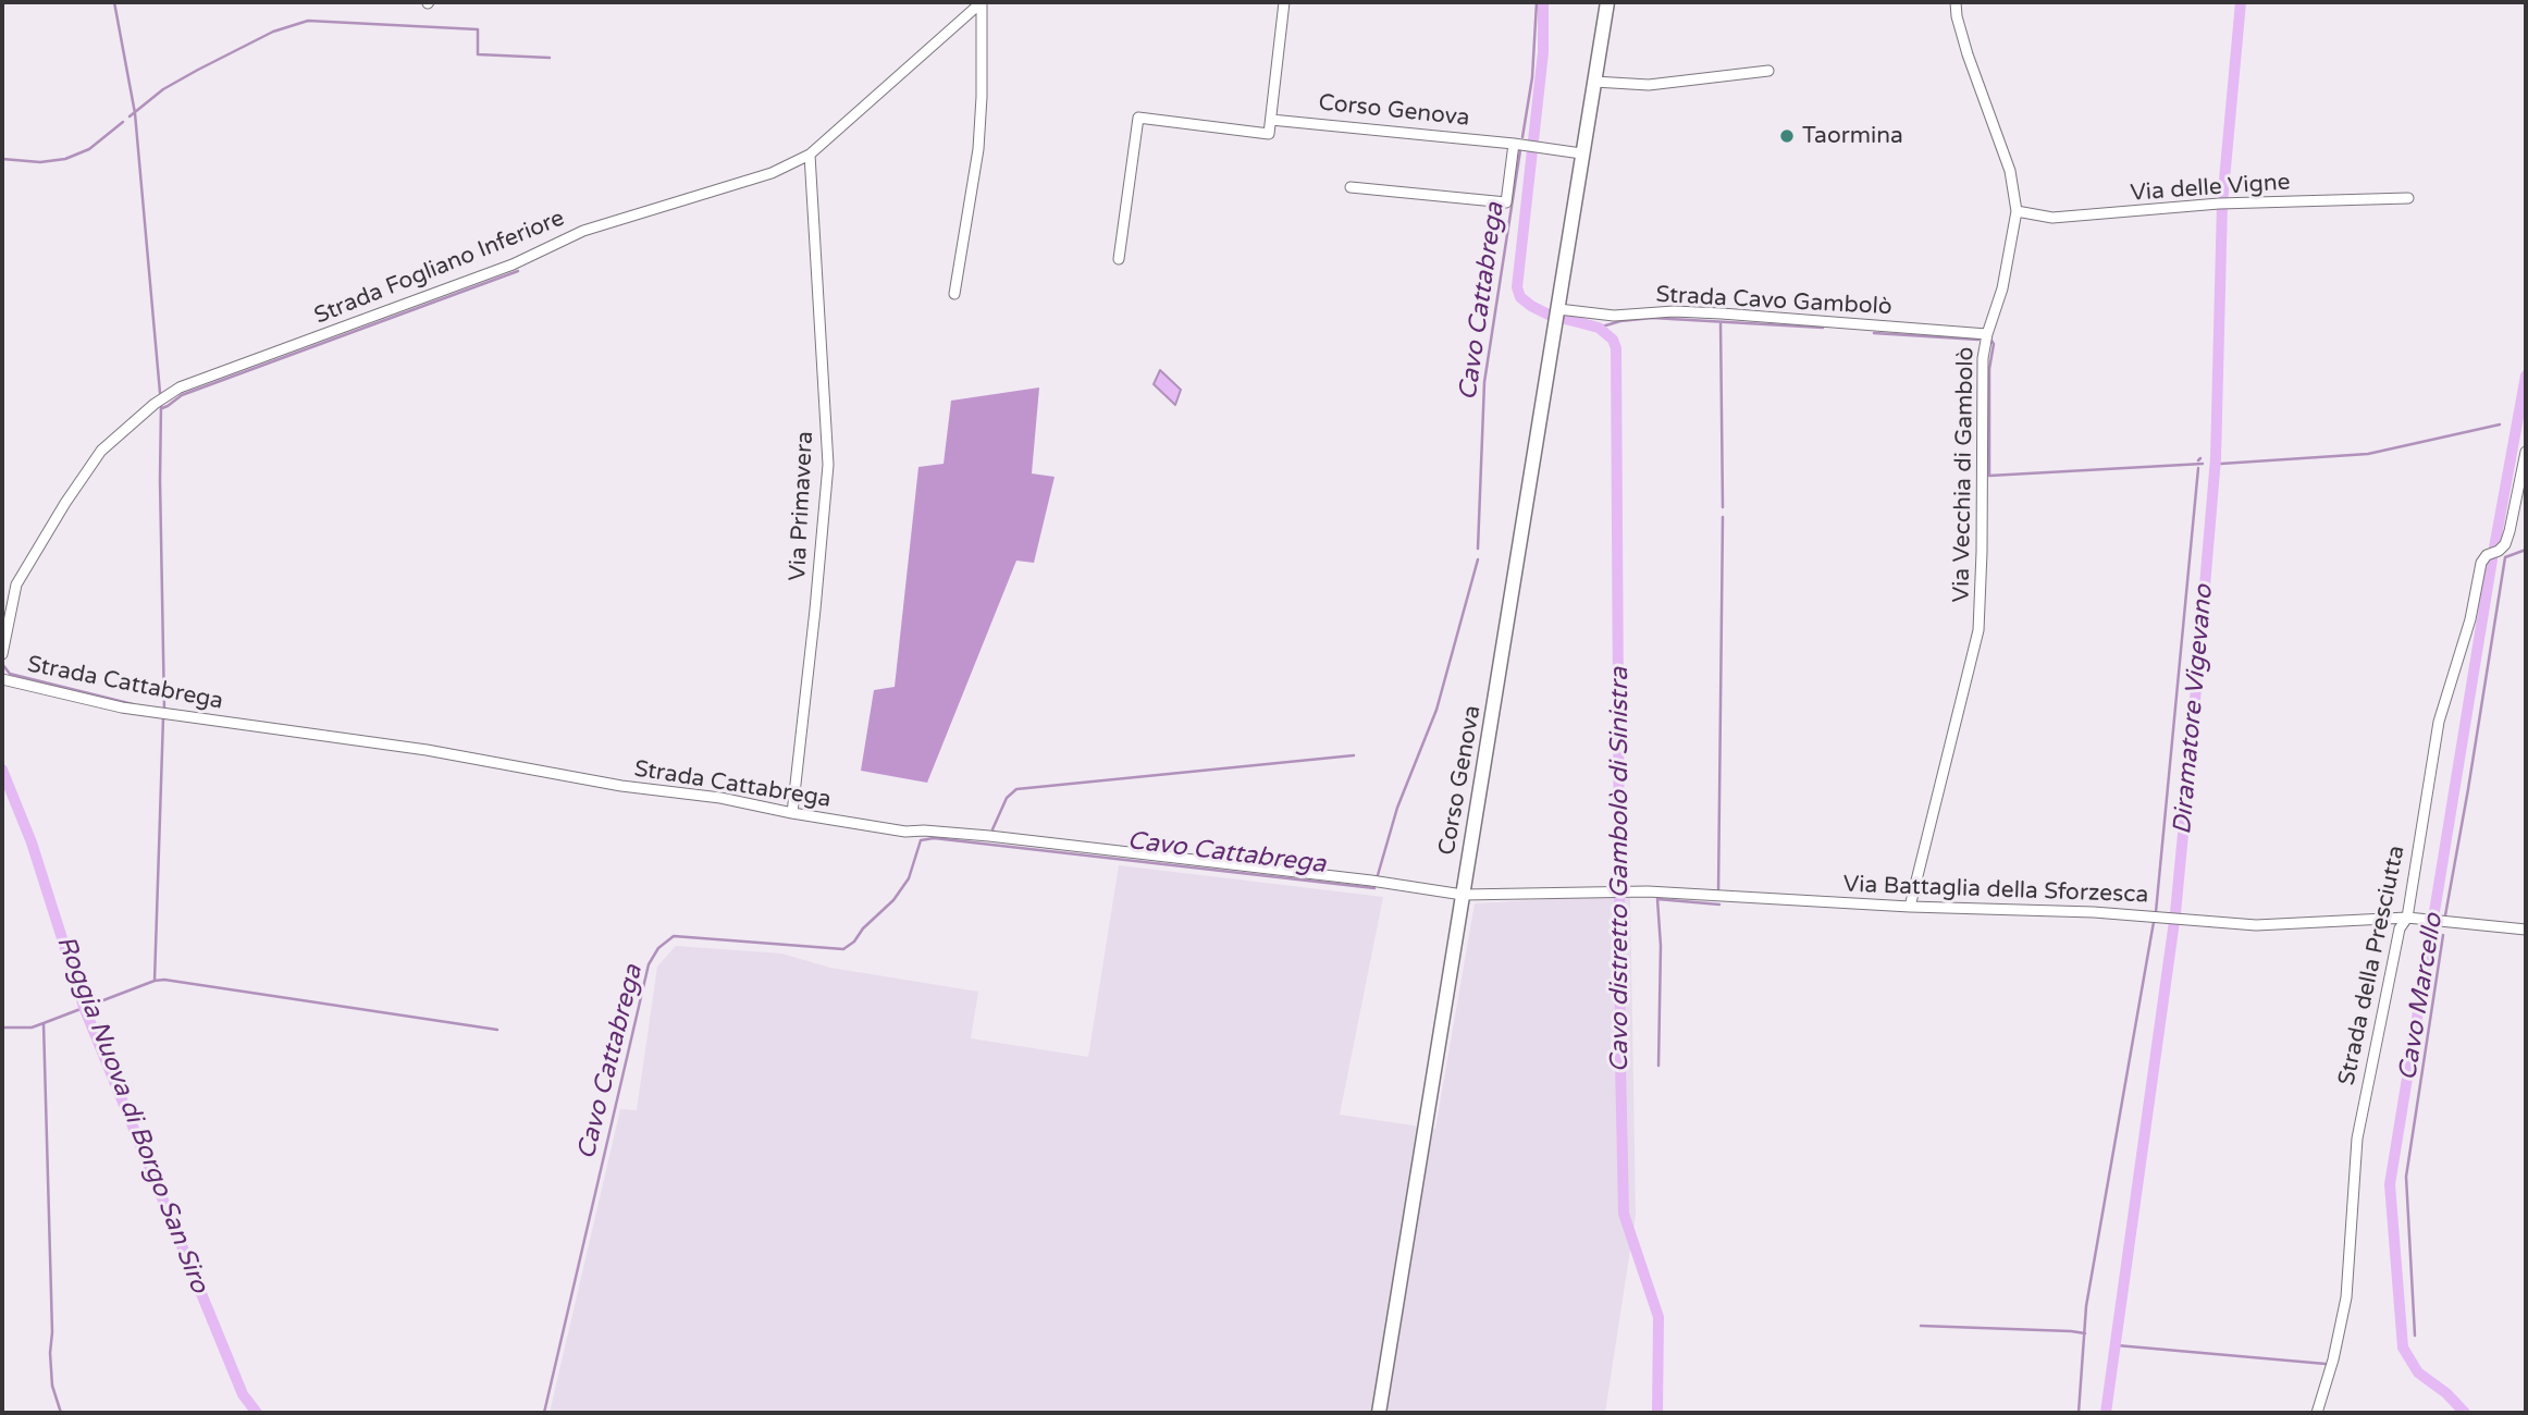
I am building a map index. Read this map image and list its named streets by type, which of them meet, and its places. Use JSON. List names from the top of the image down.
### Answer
{
  "streets": {
    "main road": ["Corso Genova"],
    "street": [
      "Via delle Vigne",
      "Strada Fogliano Inferiore",
      "Strada Cavo Gambolò",
      "Via Vecchia di Gambolò",
      "Via Primavera",
      "Strada Cattabrega",
      "Via Battaglia della Sforzesca",
      "Strada della Presciutta"
    ]
  },
  "crossings": [
    ["Corso Genova", "Strada Cavo Gambolò"],
    ["Corso Genova", "Strada Cattabrega"],
    ["Corso Genova", "Via Battaglia della Sforzesca"],
    ["Via delle Vigne", "Via Vecchia di Gambolò"],
    ["Strada Fogliano Inferiore", "Via Primavera"],
    ["Strada Cavo Gambolò", "Via Vecchia di Gambolò"],
    ["Via Vecchia di Gambolò", "Via Battaglia della Sforzesca"],
    ["Via Primavera", "Strada Cattabrega"],
    ["Strada Cattabrega", "Via Battaglia della Sforzesca"],
    ["Via Battaglia della Sforzesca", "Strada della Presciutta"]
  ],
  "water": [
    "Cavo Cattabrega",
    "Diramatore Vigevano",
    "Cavo distretto Gambolò di Sinistra",
    "Cavo Marcello",
    "Roggia Nuova di Borgo San Siro"
  ],
  "places": ["Taormina"]
}
